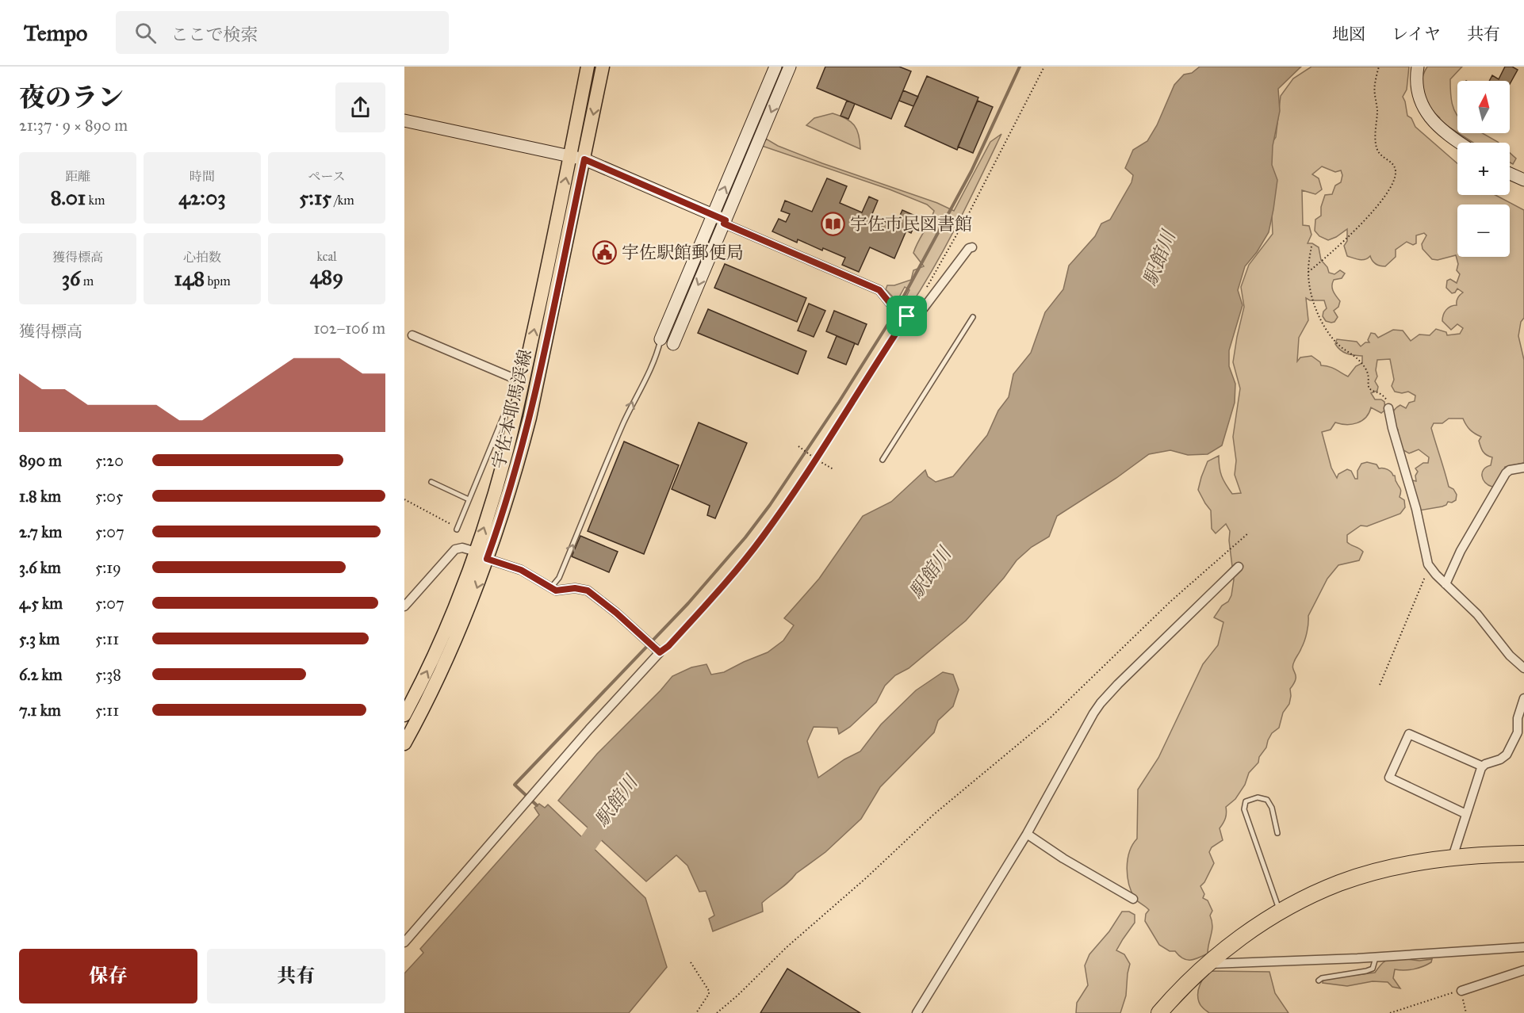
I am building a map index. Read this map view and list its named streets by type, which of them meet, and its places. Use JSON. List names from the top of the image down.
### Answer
{
  "streets": {
    "main road": ["宇佐本耶馬渓線"]
  },
  "water": ["駅館川"],
  "places": {
    "library": ["宇佐市民図書館"],
    "public building": ["宇佐駅館郵便局"]
  },
  "north": "top",
  "page": {
    "header": "Tempo",
    "search": "ここで検索",
    "nav": ["地図", "レイヤ", "共有"],
    "heading": ["夜のラン", "21:37 · 9 × 890 m"],
    "map_buttons": ["+", "−"],
    "stats": [
      ["距離", "8.01 km"],
      ["時間", "42:03"],
      ["ペース", "5:15 /km"],
      ["獲得標高", "36 m"],
      ["心拍数", "148 bpm"],
      ["kcal", "489"]
    ],
    "chart": ["獲得標高", "102–106 m"],
    "list": [
      {
        "name": "890 m",
        "note": "5:20"
      },
      {
        "name": "1.8 km",
        "note": "5:05"
      },
      {
        "name": "2.7 km",
        "note": "5:07"
      },
      {
        "name": "3.6 km",
        "note": "5:19"
      },
      {
        "name": "4.5 km",
        "note": "5:07"
      },
      {
        "name": "5.3 km",
        "note": "5:11"
      },
      {
        "name": "6.2 km",
        "note": "5:38"
      },
      {
        "name": "7.1 km",
        "note": "5:11"
      }
    ],
    "buttons": ["保存", "共有"]
  }
}
